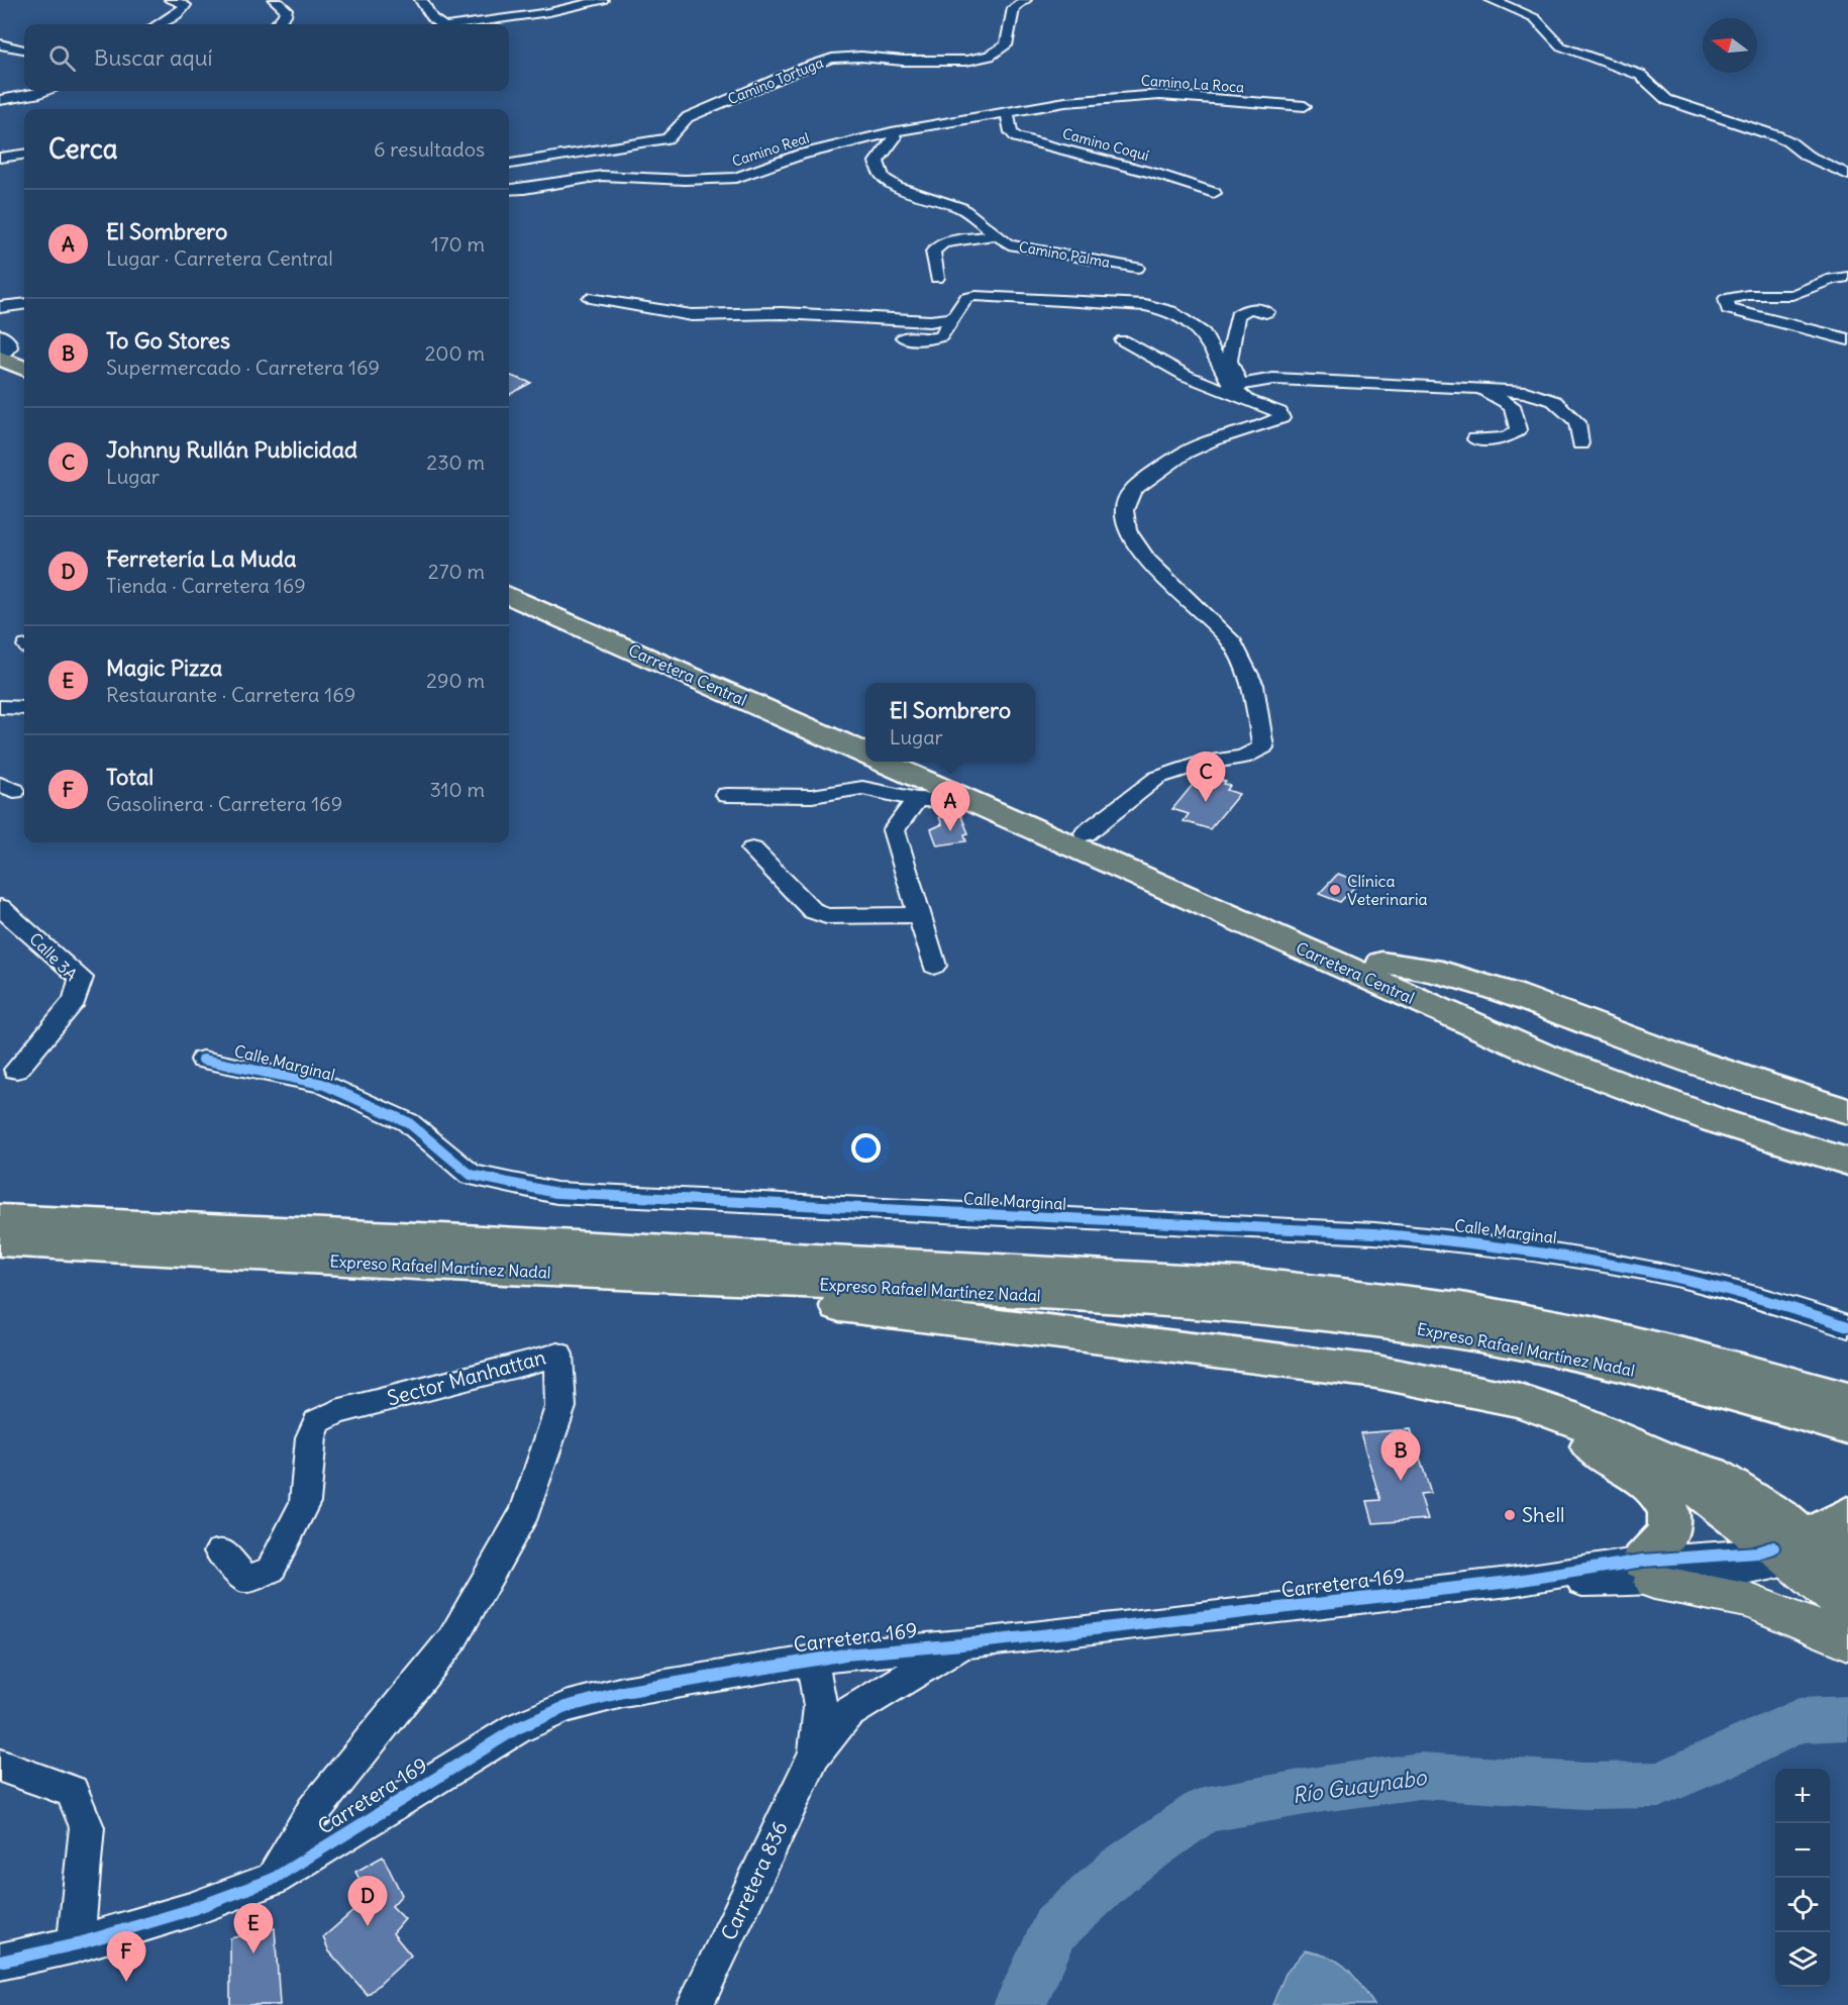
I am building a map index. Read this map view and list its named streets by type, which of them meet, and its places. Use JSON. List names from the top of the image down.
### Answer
{
  "streets": {
    "highway": ["Carretera Central", "Expreso Rafael Martínez Nadal", "Carretera 169"],
    "street": [
      "Camino Tortuga",
      "Camino La Roca",
      "Camino Coquí",
      "Camino Real",
      "Camino Palma",
      "Calle 3A",
      "Calle Marginal",
      "Sector Manhattan",
      "Carretera 836"
    ]
  },
  "crossings": [
    ["Camino La Roca", "Camino Coquí"],
    ["Camino La Roca", "Camino Real"],
    ["Camino Coquí", "Camino Real"],
    ["Camino Real", "Camino Palma"],
    ["Sector Manhattan", "Carretera 169"],
    ["Carretera 169", "Carretera 836"]
  ],
  "water": ["Río Guaynabo"],
  "places": ["Clínica Veterinaria", "Shell"],
  "north": "left",
  "page": {
    "search": "Buscar aquí",
    "heading": ["Cerca", "6 resultados"],
    "list": [
      {
        "mark": "A",
        "name": "El Sombrero",
        "note": "Lugar · Carretera Central",
        "value": "170 m"
      },
      {
        "mark": "B",
        "name": "To Go Stores",
        "note": "Supermercado · Carretera 169",
        "value": "200 m"
      },
      {
        "mark": "C",
        "name": "Johnny Rullán Publicidad",
        "note": "Lugar",
        "value": "230 m"
      },
      {
        "mark": "D",
        "name": "Ferretería La Muda",
        "note": "Tienda · Carretera 169",
        "value": "270 m"
      },
      {
        "mark": "E",
        "name": "Magic Pizza",
        "note": "Restaurante · Carretera 169",
        "value": "290 m"
      },
      {
        "mark": "F",
        "name": "Total",
        "note": "Gasolinera · Carretera 169",
        "value": "310 m"
      }
    ],
    "popup": ["El Sombrero", "Lugar"],
    "pins": [
      "C",
      "A",
      "B",
      "D",
      "E",
      "F"
    ],
    "map_buttons": ["+", "−"]
  }
}
